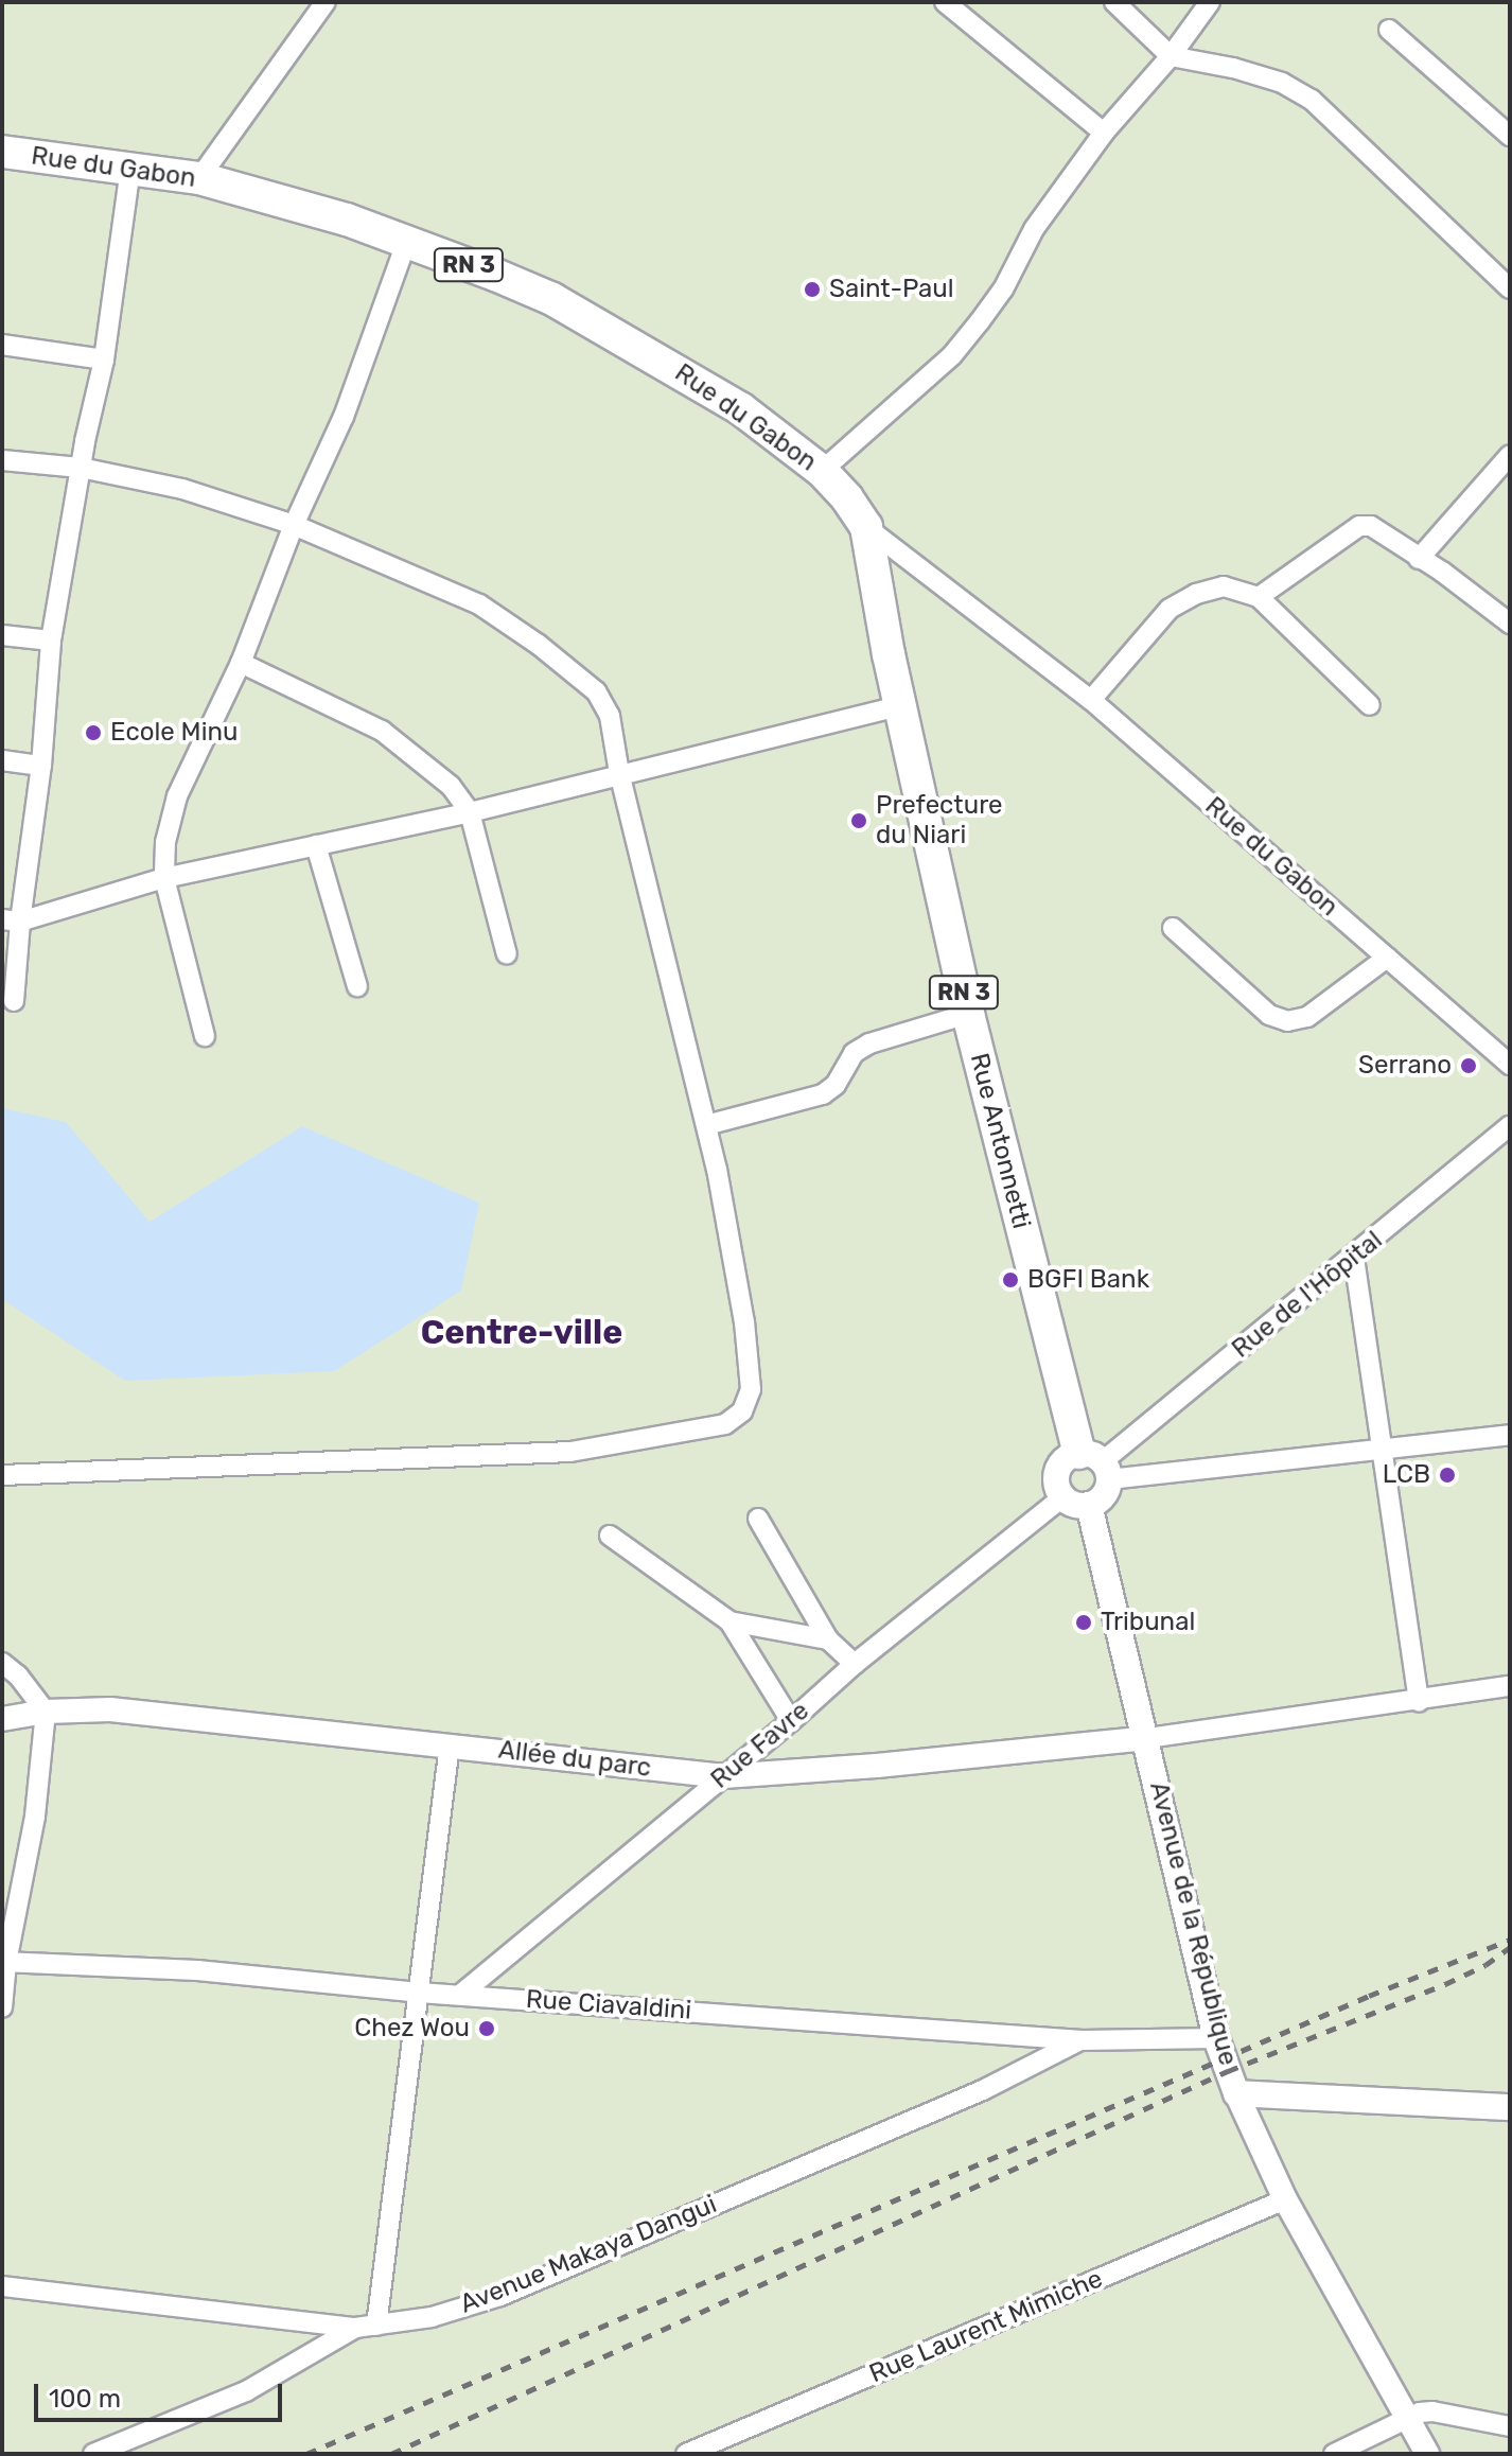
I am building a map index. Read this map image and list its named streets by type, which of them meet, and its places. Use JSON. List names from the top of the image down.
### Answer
{
  "streets": {
    "highway": ["Rue du Gabon", "RN 3", "Rue Antonnetti"],
    "main road": ["Avenue de la République"],
    "street": [
      "Rue de l'Hôpital",
      "Rue Favre",
      "Allée du parc",
      "Rue Ciavaldini",
      "Avenue Makaya Dangui",
      "Rue Laurent Mimiche"
    ]
  },
  "crossings": [
    ["Rue du Gabon", "Rue Antonnetti"],
    ["Rue Antonnetti", "Rue de l'Hôpital"],
    ["Rue Antonnetti", "Rue Favre"],
    ["Rue Antonnetti", "Avenue de la République"],
    ["Rue de l'Hôpital", "Rue Favre"],
    ["Rue de l'Hôpital", "Avenue de la République"],
    ["Rue Favre", "Allée du parc"],
    ["Rue Favre", "Avenue de la République"],
    ["Rue Favre", "Rue Ciavaldini"],
    ["Allée du parc", "Avenue de la République"],
    ["Avenue de la République", "Rue Ciavaldini"],
    ["Avenue de la République", "Rue Laurent Mimiche"],
    ["Rue Ciavaldini", "Avenue Makaya Dangui"]
  ],
  "districts": ["Centre-ville"],
  "places": [
    "Saint-Paul",
    "Ecole Minu",
    "Prefecture du Niari",
    "Serrano",
    "BGFI Bank",
    "LCB",
    "Tribunal",
    "Chez Wou"
  ],
  "scale_bar": "100 m"
}
